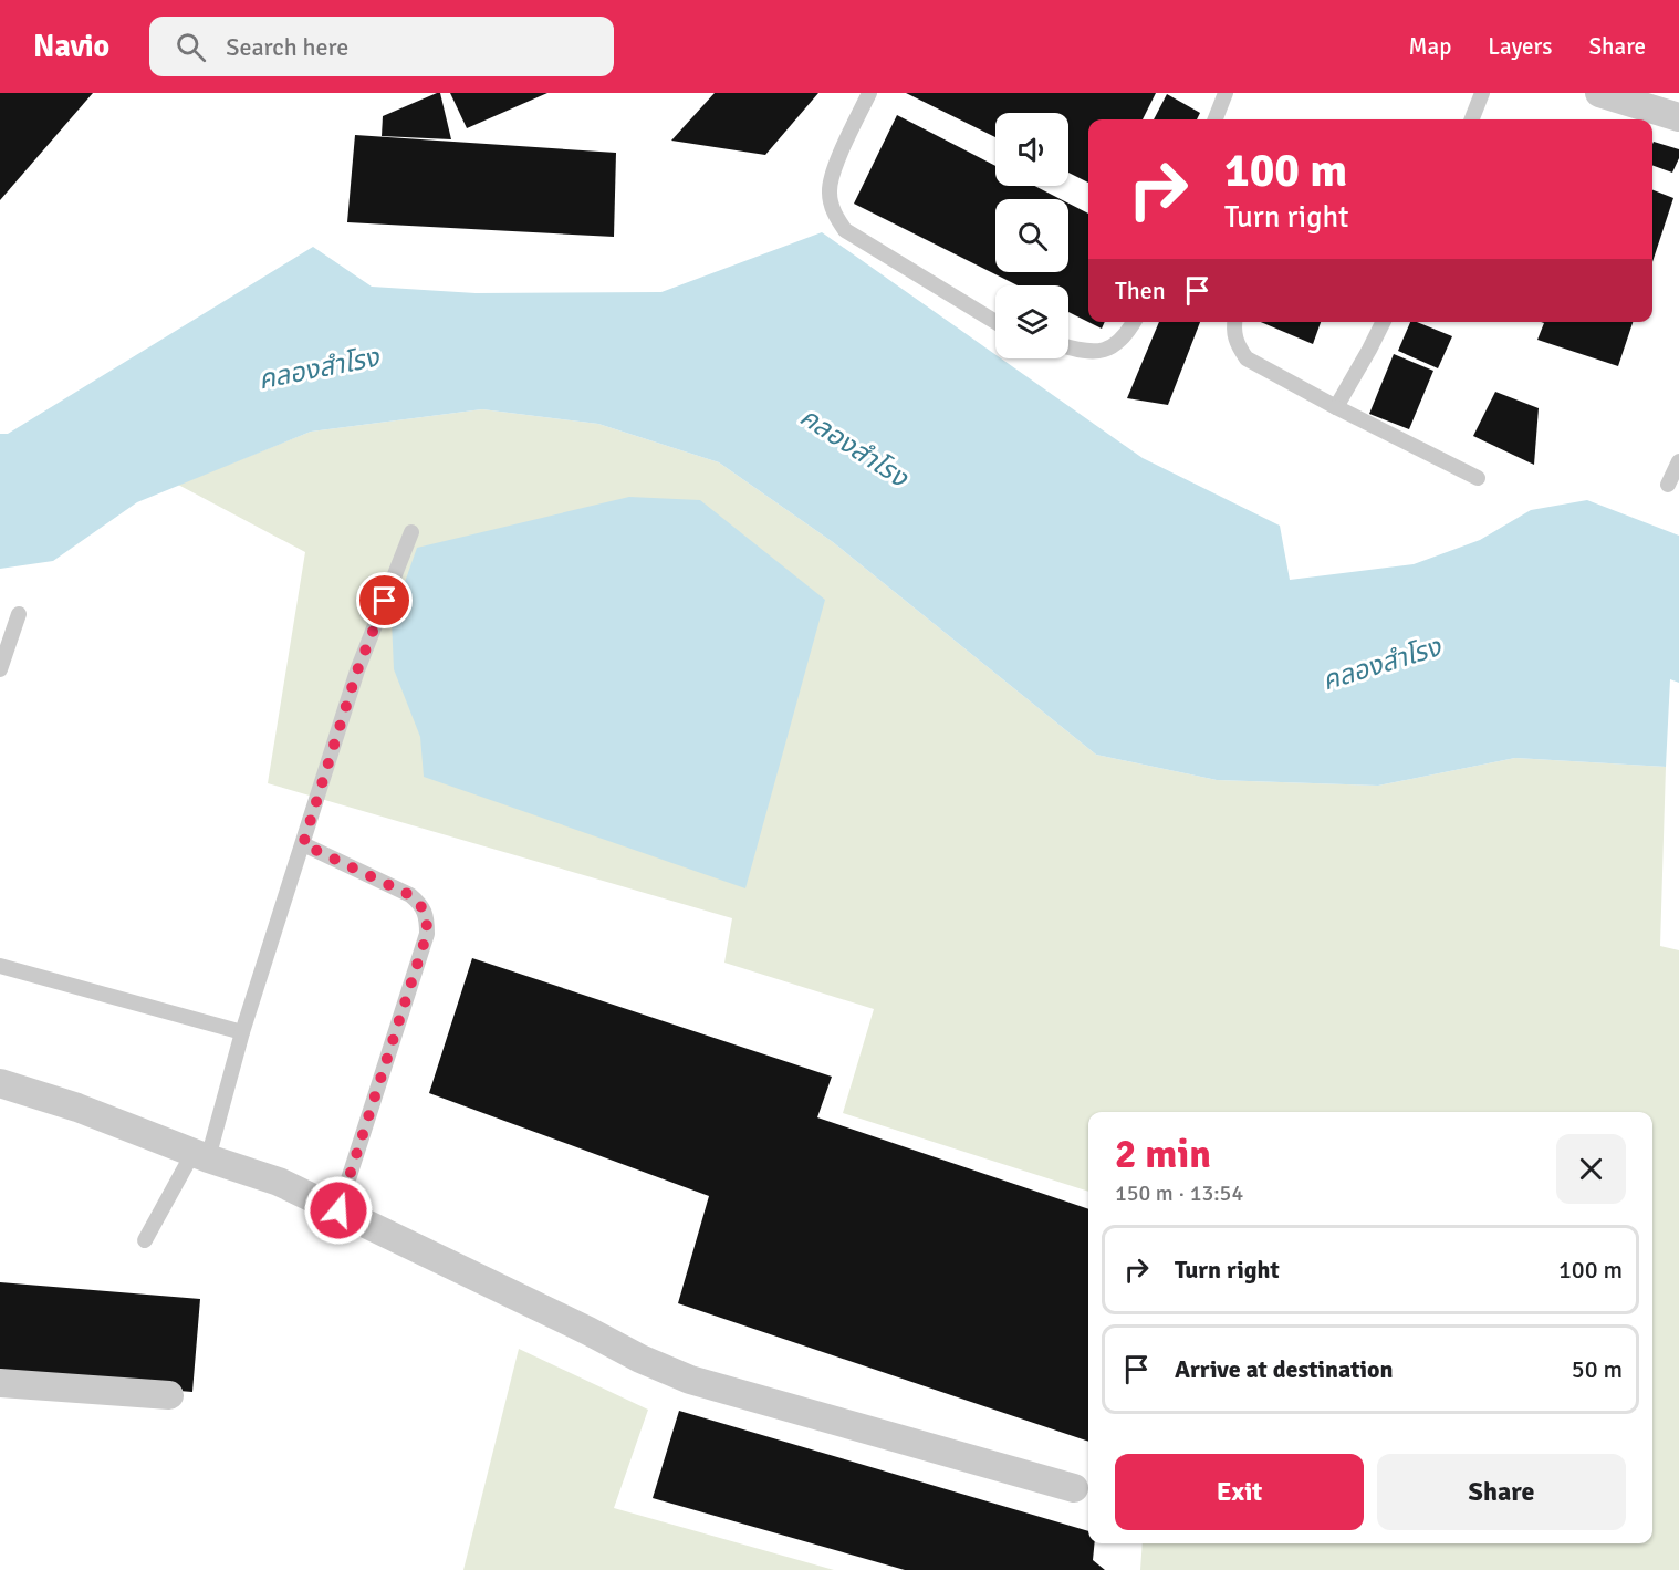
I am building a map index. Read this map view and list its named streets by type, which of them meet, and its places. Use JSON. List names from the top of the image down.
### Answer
{
  "water": ["คลองสำโรง"],
  "page": {
    "header": "Navio",
    "search": "Search here",
    "nav": ["Map", "Layers", "Share"],
    "turn": ["100 m", "Turn right"],
    "then": "Then",
    "heading": ["2 min", "150 m · 13:54"],
    "list": [
      {
        "name": "Turn right",
        "value": "100 m"
      },
      {
        "name": "Arrive at destination",
        "value": "50 m"
      }
    ],
    "buttons": ["Exit", "Share"]
  }
}
